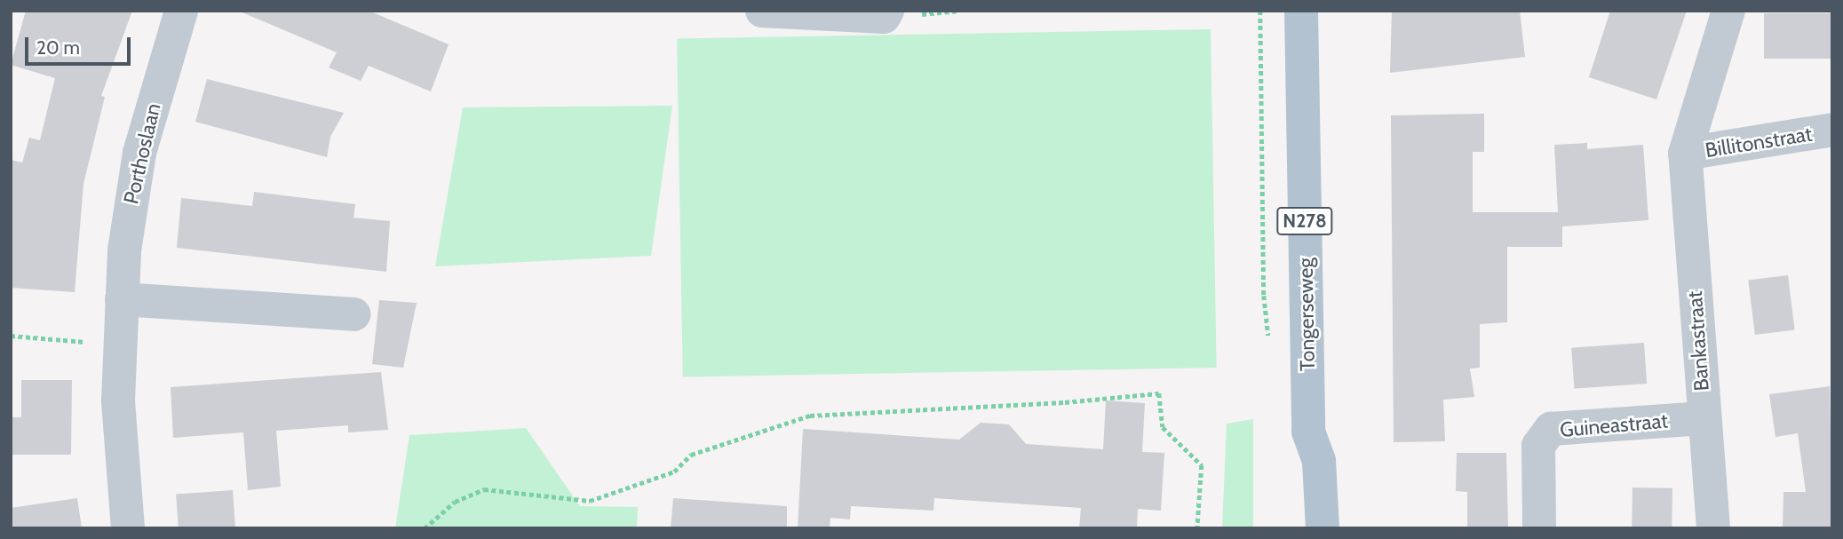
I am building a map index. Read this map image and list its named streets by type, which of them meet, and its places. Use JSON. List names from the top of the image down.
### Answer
{
  "streets": {
    "main road": ["N278", "Tongerseweg"],
    "street": [
      "Billitonstraat",
      "Porthoslaan",
      "Bankastraat",
      "Guineastraat"
    ]
  },
  "crossings": [
    ["Billitonstraat", "Bankastraat"],
    ["Bankastraat", "Guineastraat"]
  ],
  "scale_bar": "20 m"
}
